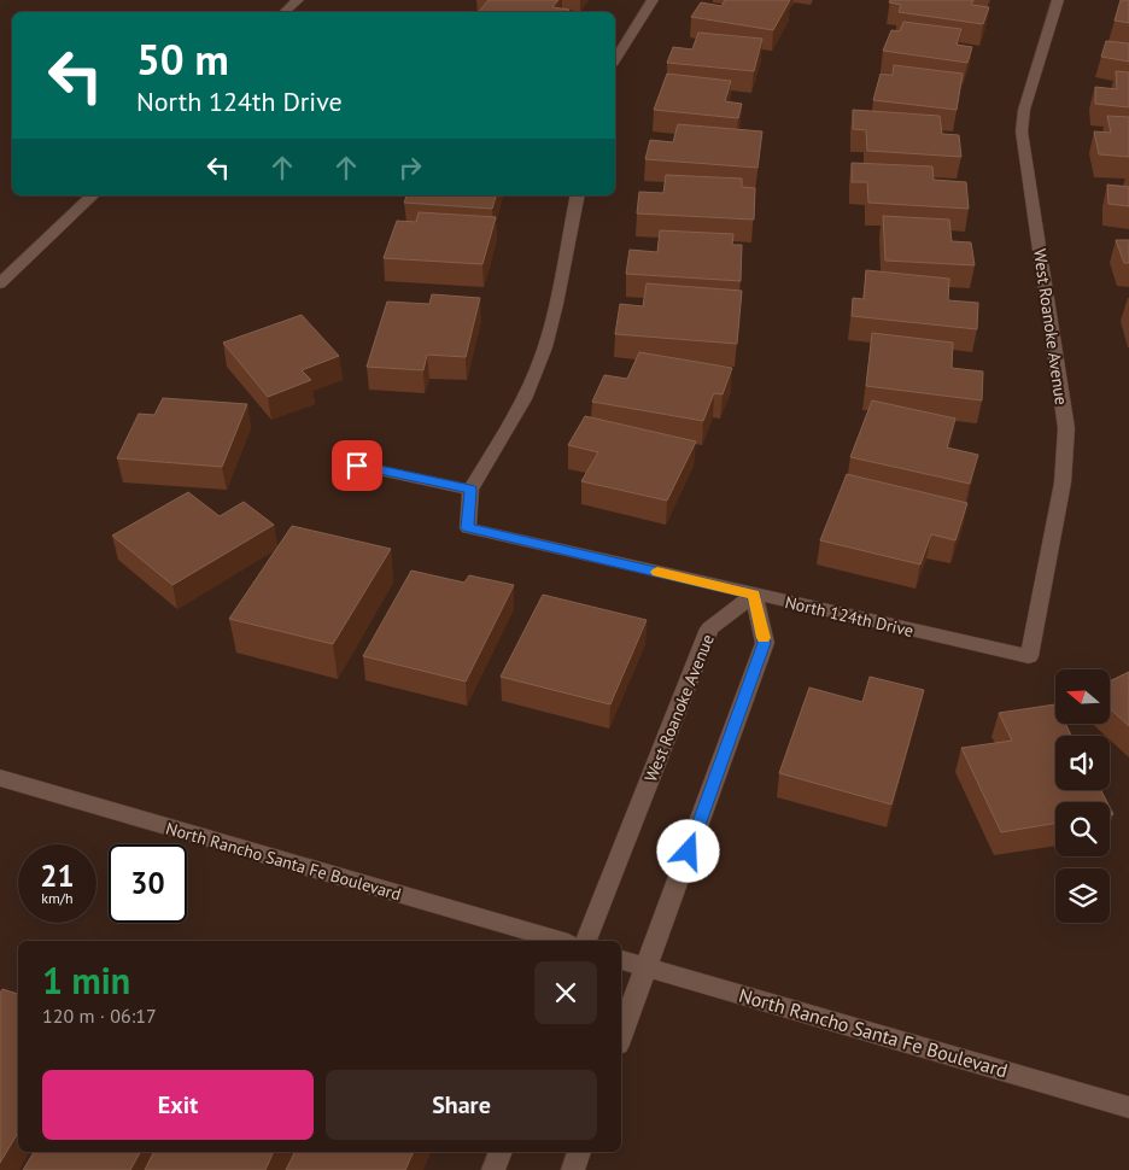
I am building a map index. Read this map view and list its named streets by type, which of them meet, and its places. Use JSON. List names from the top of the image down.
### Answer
{
  "streets": {
    "street": ["West Roanoke Avenue", "North 124th Drive", "North Rancho Santa Fe Boulevard"]
  },
  "crossings": [
    ["West Roanoke Avenue", "North 124th Drive"]
  ],
  "north": "left",
  "page": {
    "turn": ["50 m", "North 124th Drive"],
    "speed": "21 km/h",
    "limit": "30",
    "heading": ["1 min", "120 m · 06:17"],
    "buttons": ["Exit", "Share"]
  }
}
